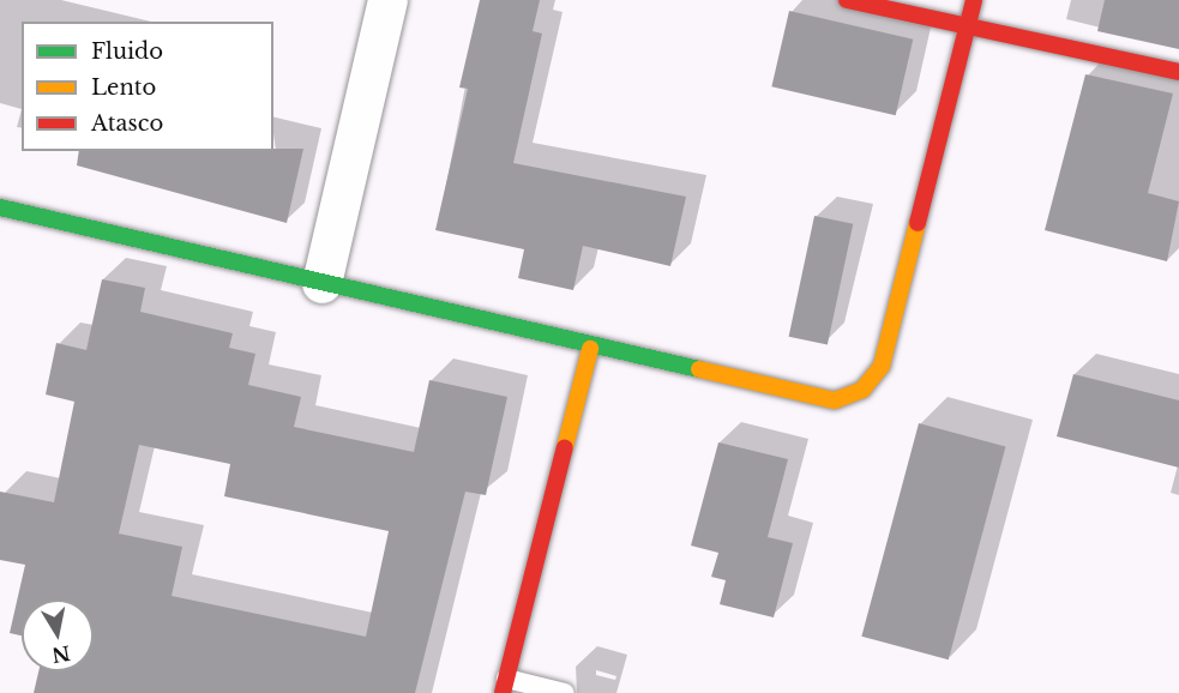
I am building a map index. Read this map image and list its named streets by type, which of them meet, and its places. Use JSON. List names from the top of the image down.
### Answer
{
  "legend": ["Fluido", "Lento", "Atasco"],
  "north": "bottom"
}
